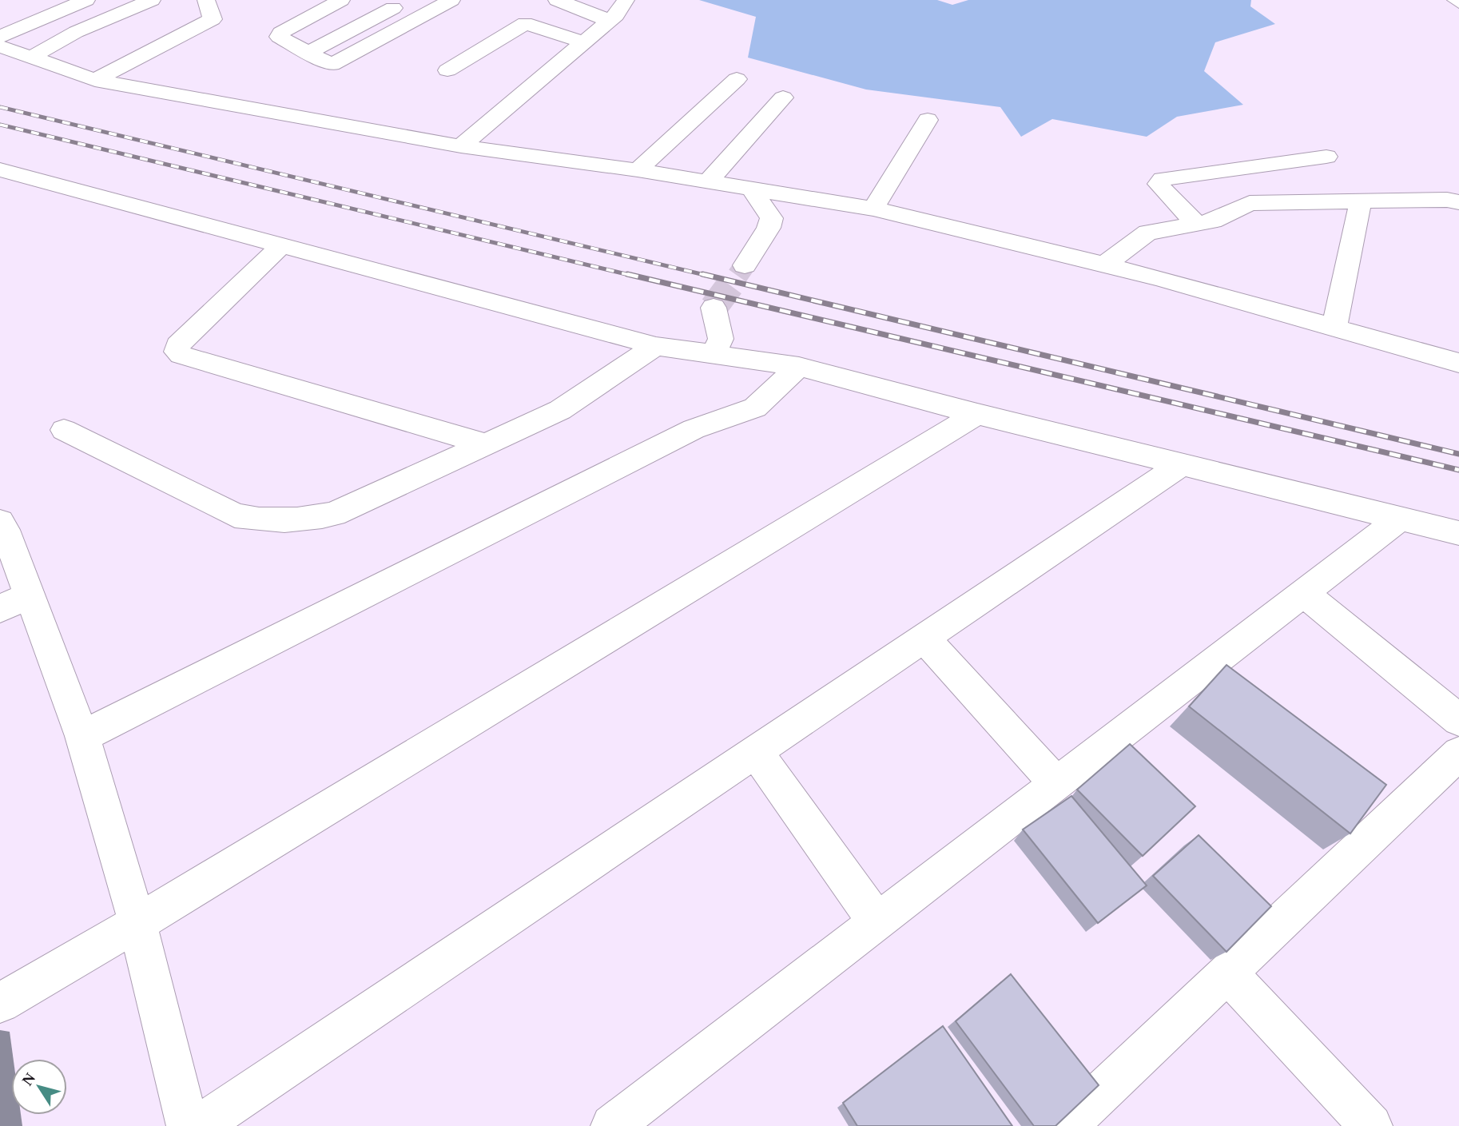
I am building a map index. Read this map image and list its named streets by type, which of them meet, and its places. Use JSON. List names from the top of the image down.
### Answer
{
  "north": "top left"
}
